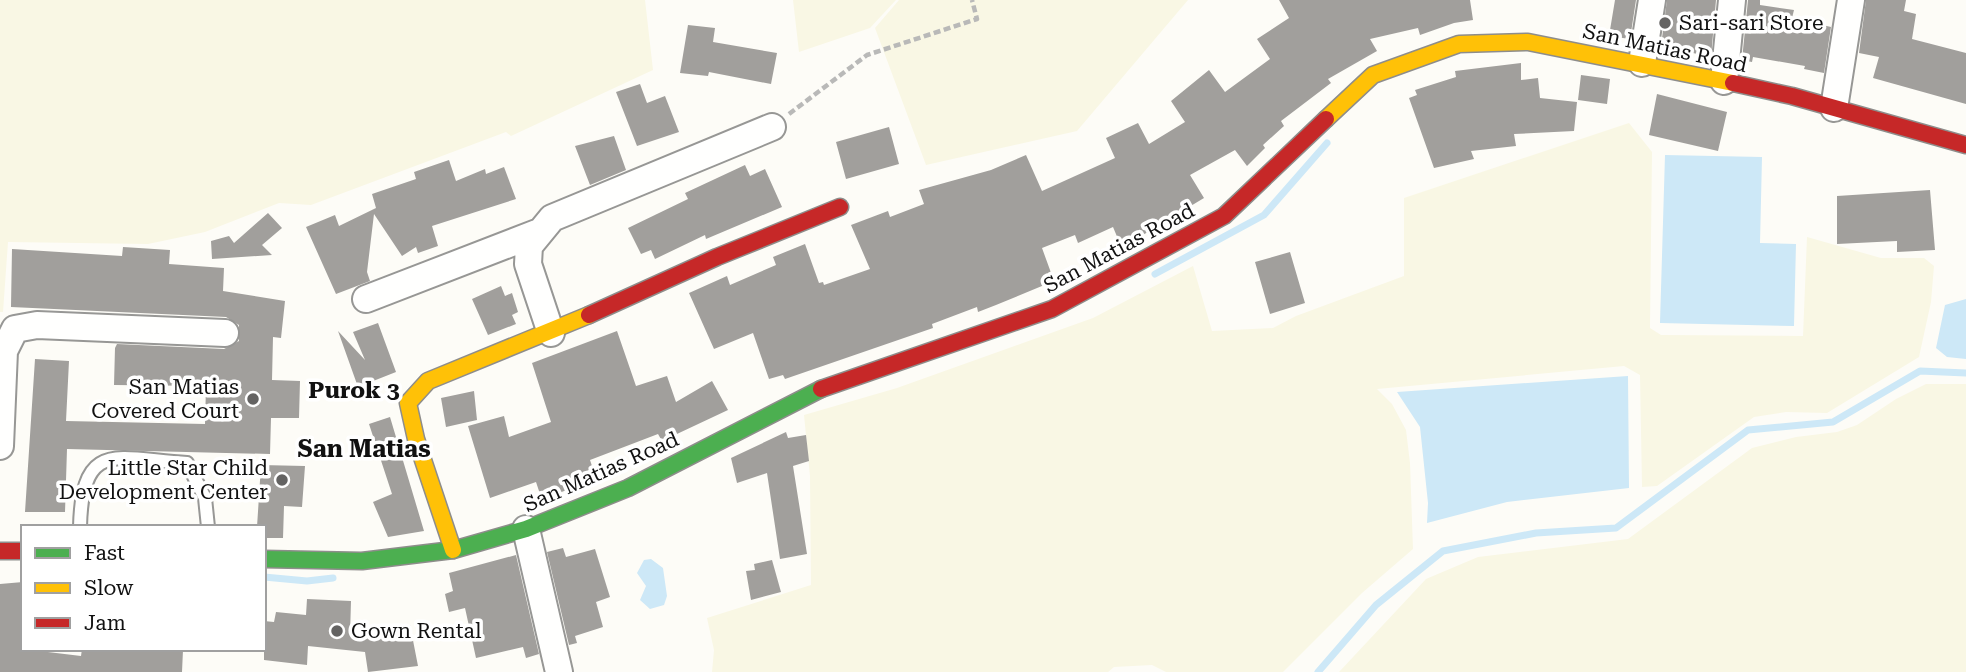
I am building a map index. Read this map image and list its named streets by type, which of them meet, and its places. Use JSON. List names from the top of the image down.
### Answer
{
  "streets": {
    "street": ["San Matias Road"]
  },
  "districts": ["Purok 3", "San Matias"],
  "places": [
    "Sari-sari Store",
    "San Matias Covered Court",
    "Little Star Child Development Center",
    "Gown Rental"
  ],
  "legend": ["Fast", "Slow", "Jam"]
}
